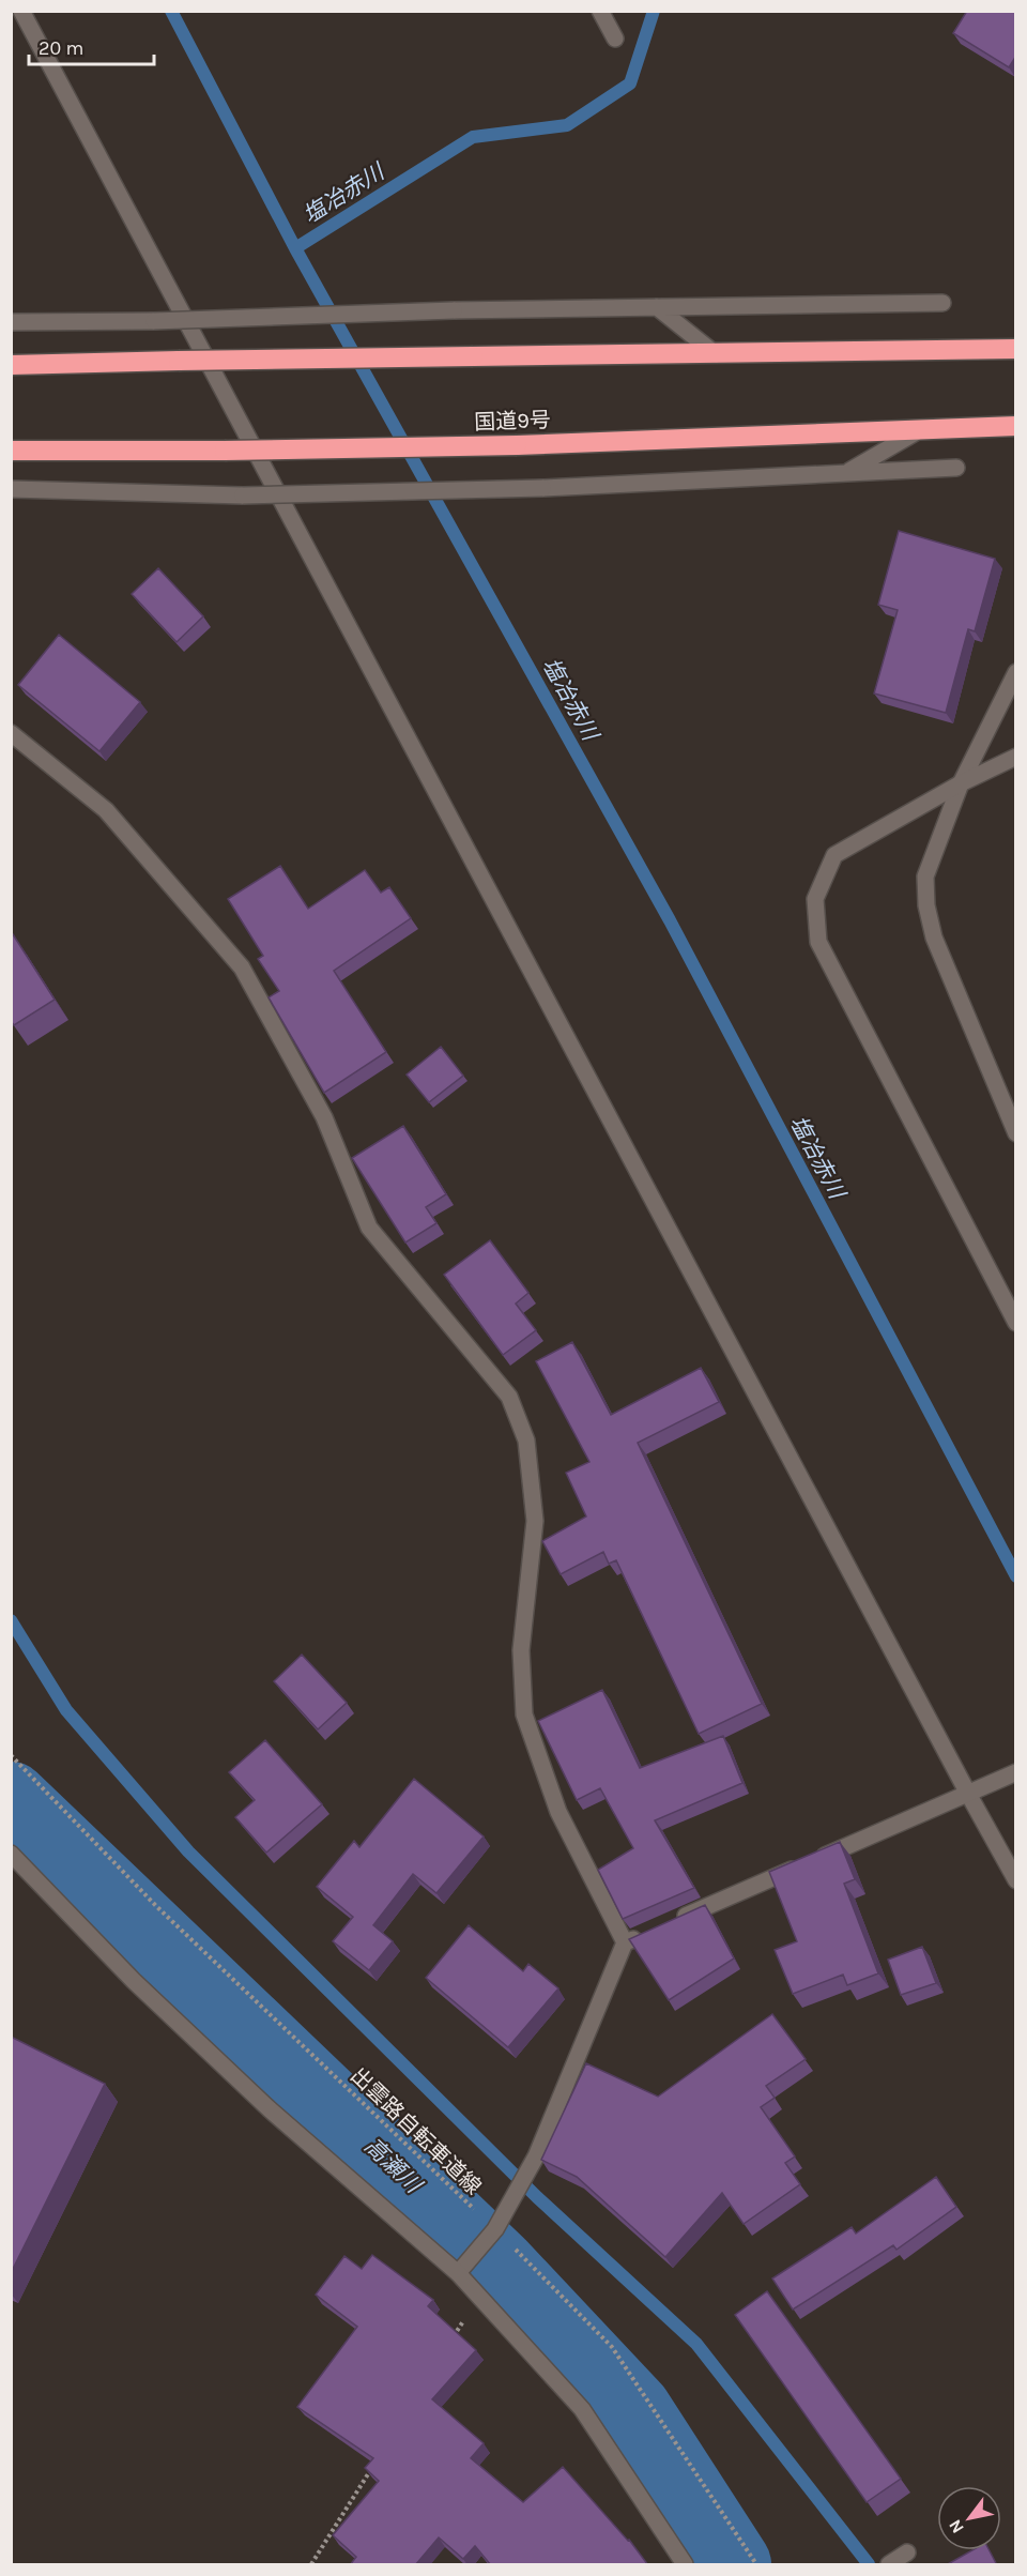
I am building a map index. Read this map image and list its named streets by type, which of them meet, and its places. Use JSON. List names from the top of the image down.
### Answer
{
  "streets": {
    "highway": ["国道9号"],
    "path": ["出雲路自転車道線"]
  },
  "water": ["塩冶赤川", "高瀬川"],
  "scale_bar": "20 m",
  "north": "bottom left"
}
